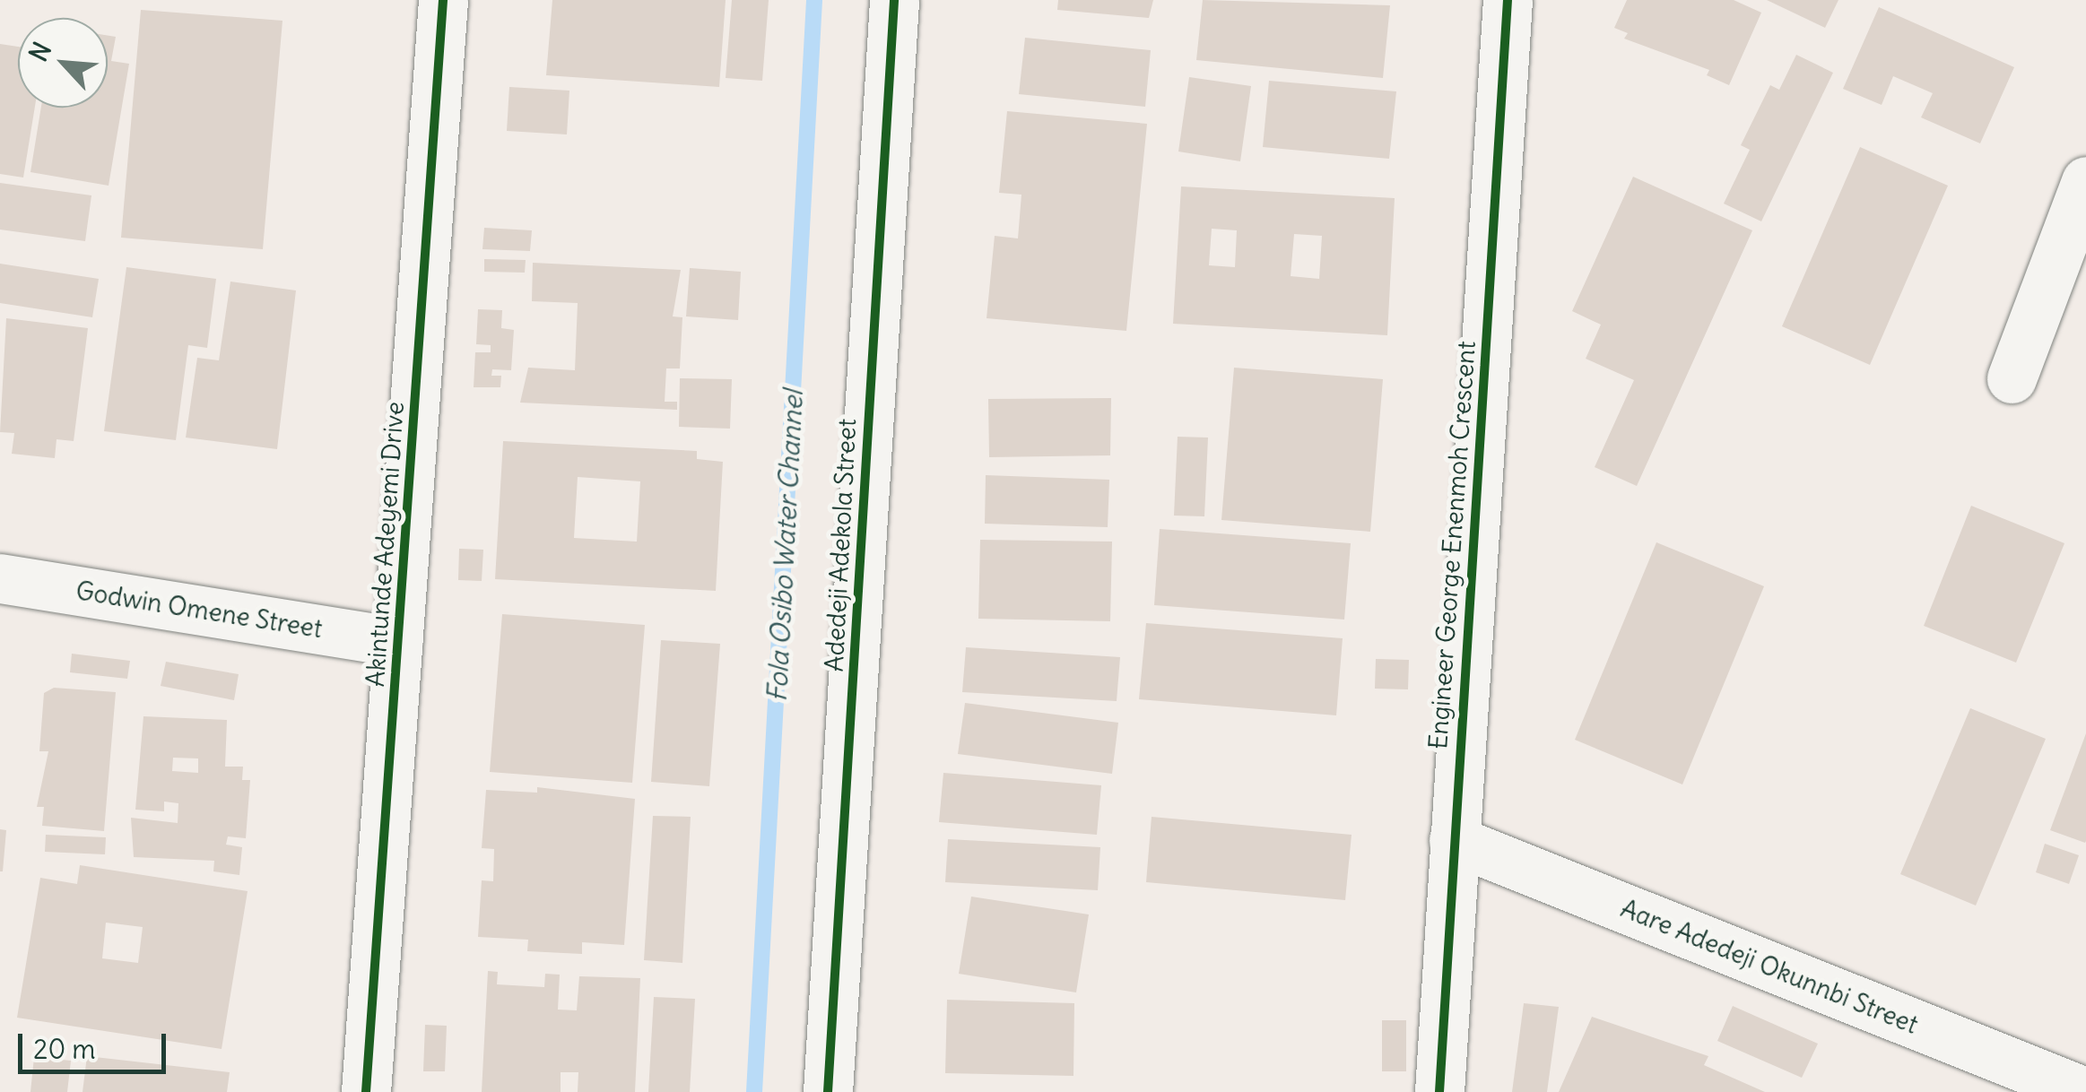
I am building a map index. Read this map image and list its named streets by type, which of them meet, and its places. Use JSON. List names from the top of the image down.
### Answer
{
  "streets": {
    "street": [
      "Akintunde Adeyemi Drive",
      "Adedeji Adekola Street",
      "Engineer George Enenmoh Crescent",
      "Godwin Omene Street",
      "Aare Adedeji Okunnbi Street"
    ]
  },
  "crossings": [
    ["Akintunde Adeyemi Drive", "Godwin Omene Street"],
    ["Engineer George Enenmoh Crescent", "Aare Adedeji Okunnbi Street"]
  ],
  "water": ["Fola Osibo Water Channel"],
  "scale_bar": "20 m",
  "north": "top left"
}
